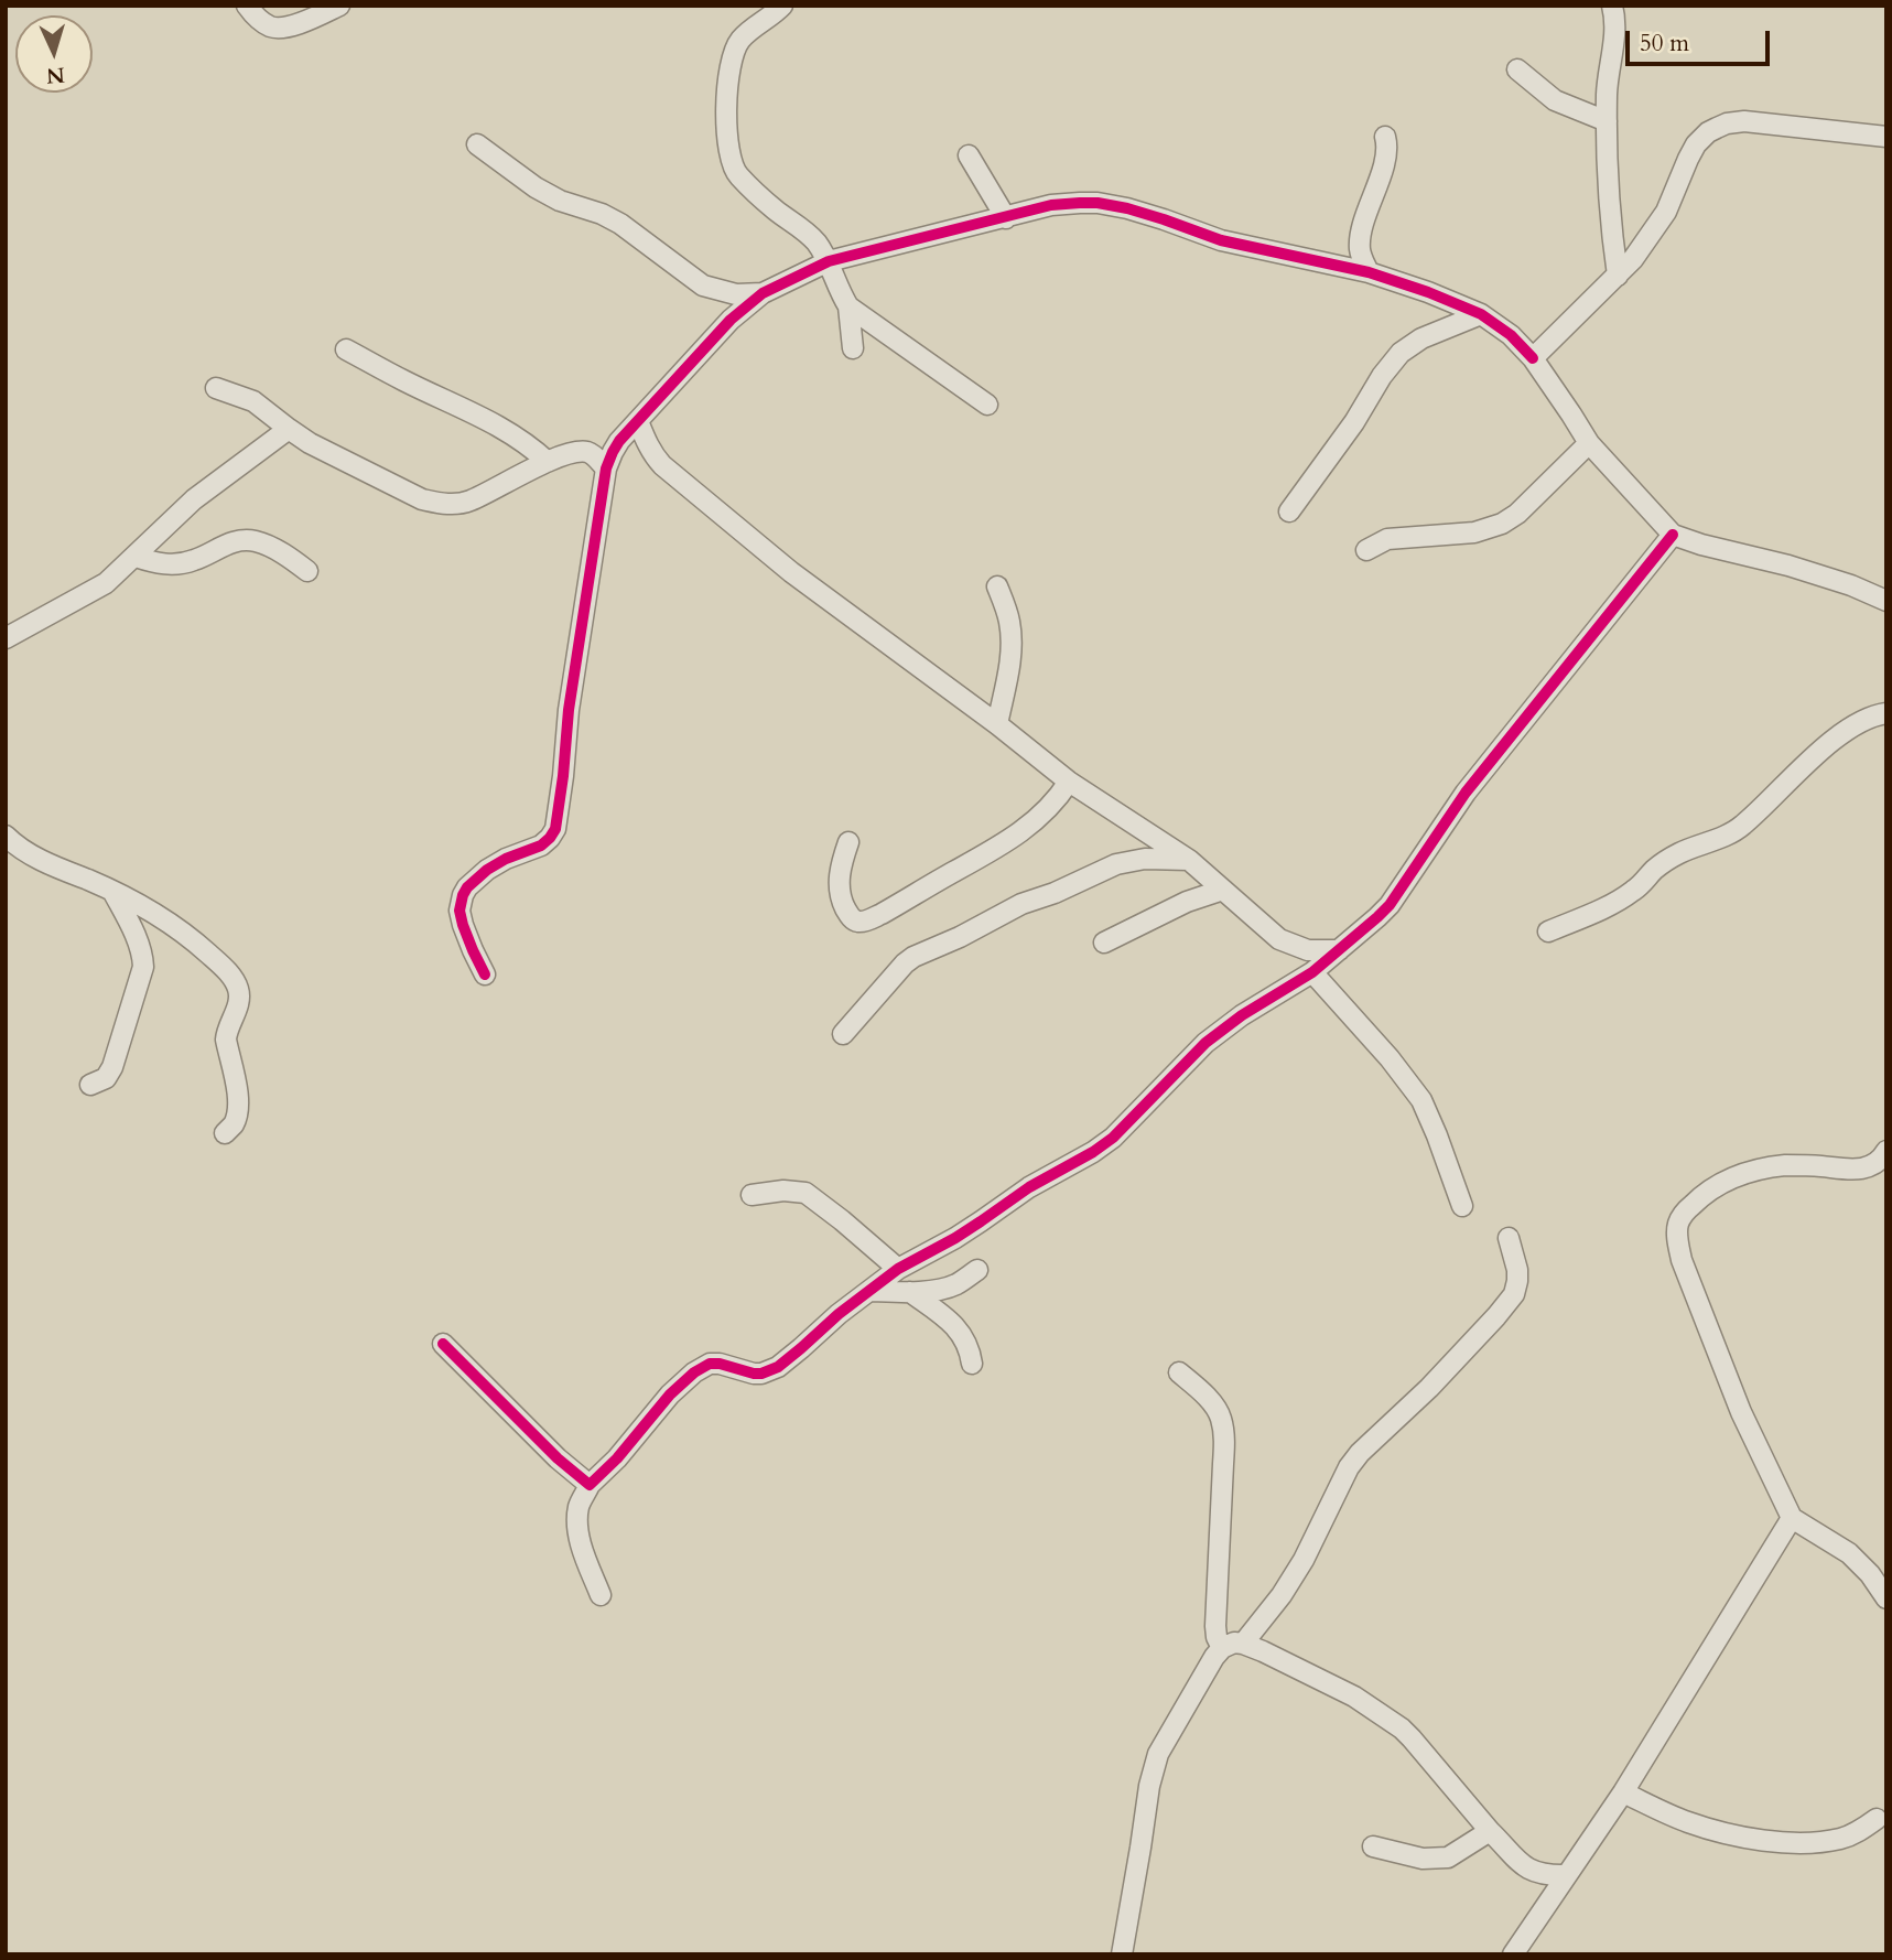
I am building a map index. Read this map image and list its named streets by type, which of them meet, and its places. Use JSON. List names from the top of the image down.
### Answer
{
  "scale_bar": "50 m",
  "north": "bottom"
}
